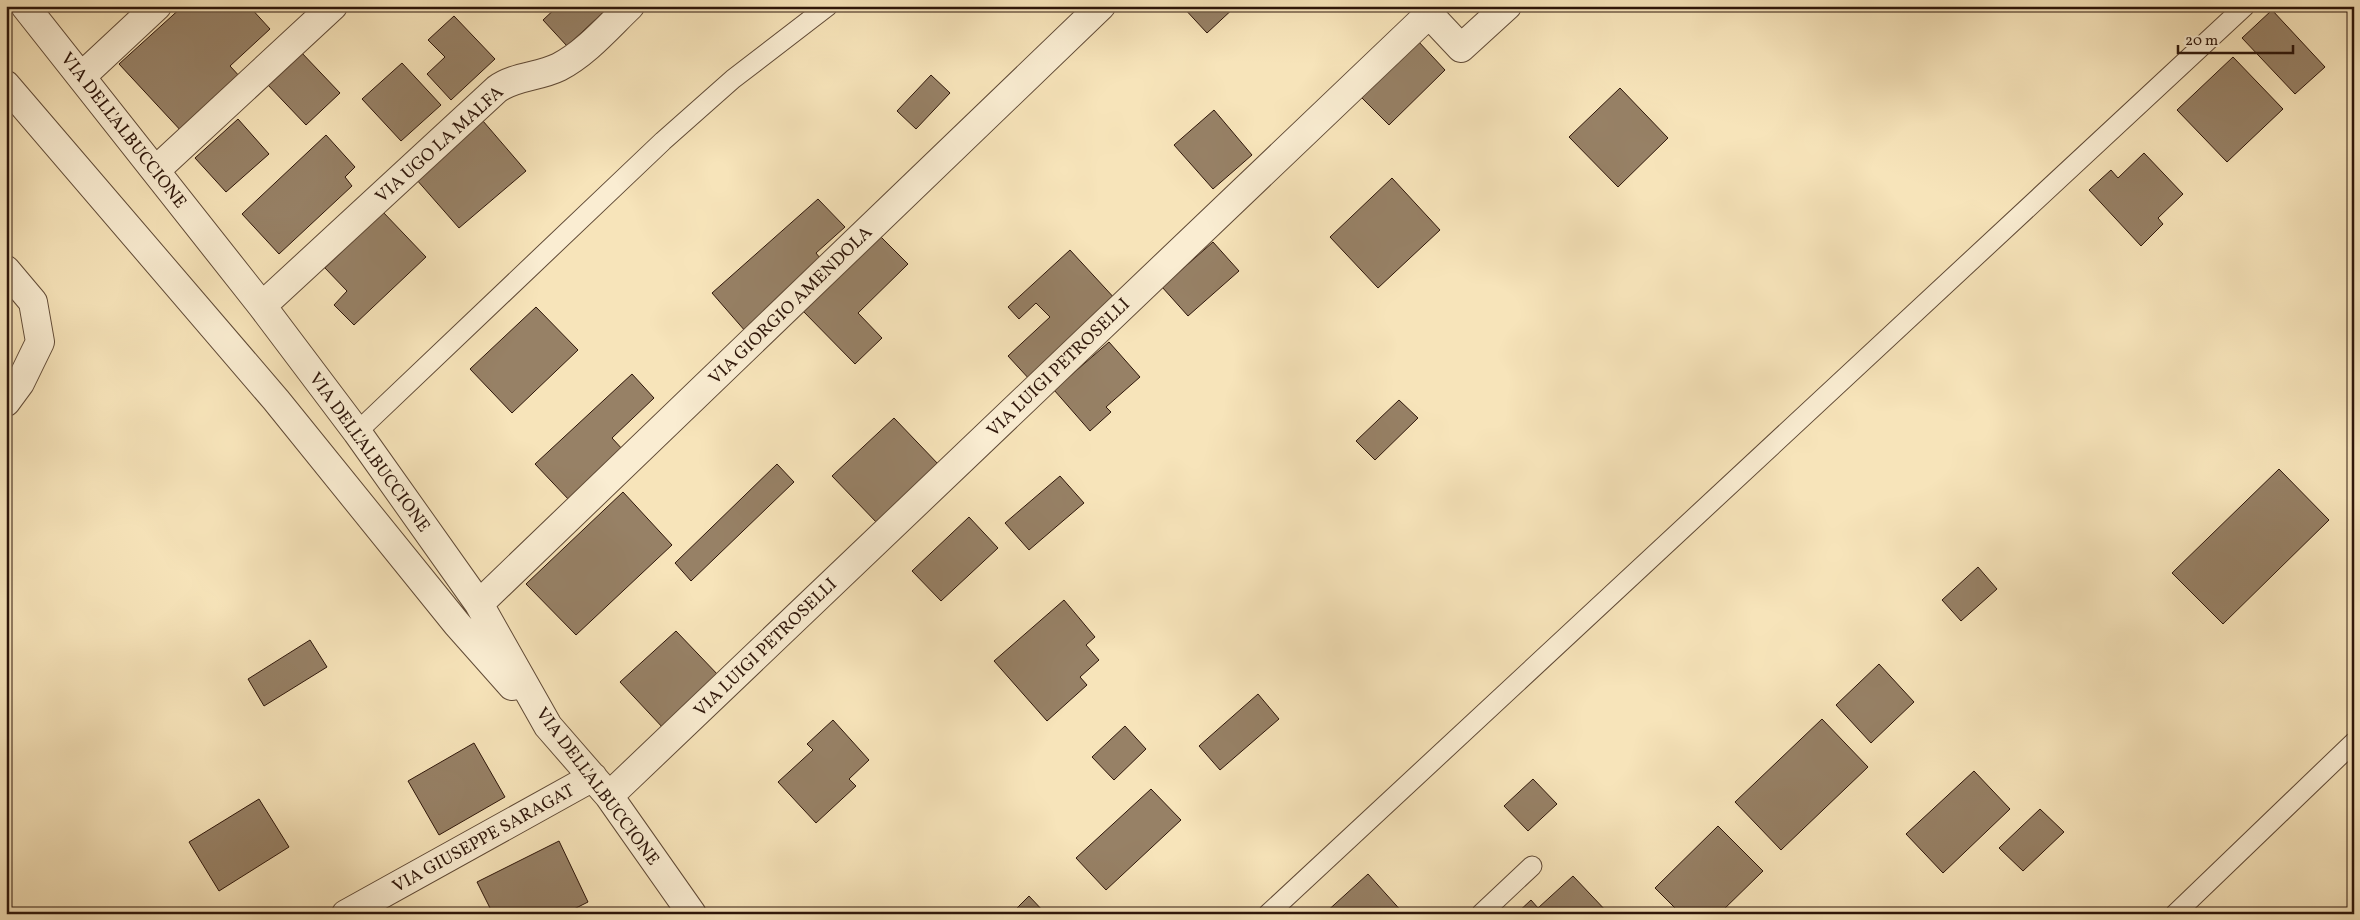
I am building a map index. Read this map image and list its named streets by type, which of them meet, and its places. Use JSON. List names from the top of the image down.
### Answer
{
  "streets": {
    "street": [
      "VIA DELL'ALBUCCIONE",
      "VIA UGO LA MALFA",
      "VIA GIORGIO AMENDOLA",
      "VIA LUIGI PETROSELLI",
      "VIA GIUSEPPE SARAGAT"
    ]
  },
  "crossings": [
    ["VIA DELL'ALBUCCIONE", "VIA UGO LA MALFA"],
    ["VIA DELL'ALBUCCIONE", "VIA GIORGIO AMENDOLA"],
    ["VIA DELL'ALBUCCIONE", "VIA LUIGI PETROSELLI"],
    ["VIA DELL'ALBUCCIONE", "VIA GIUSEPPE SARAGAT"],
    ["VIA LUIGI PETROSELLI", "VIA GIUSEPPE SARAGAT"]
  ],
  "scale_bar": "20 m"
}
